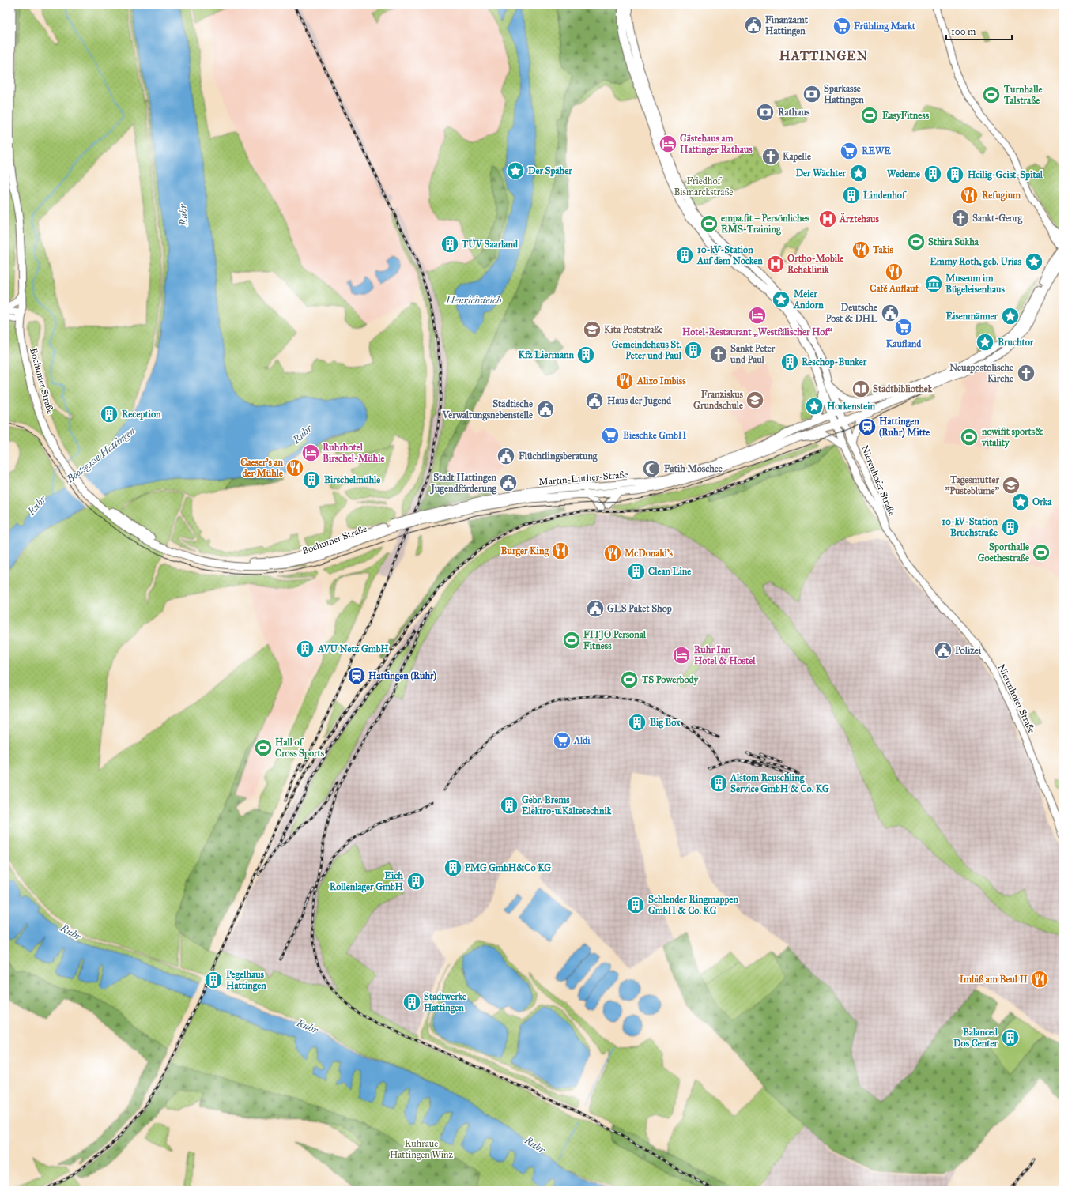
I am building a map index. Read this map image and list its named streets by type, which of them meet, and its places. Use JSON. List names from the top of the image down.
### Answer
{
  "streets": {
    "main road": ["Bochumer Straße", "Martin-Luther-Straße", "Nierenhofer Straße"]
  },
  "crossings": [
    ["Bochumer Straße", "Martin-Luther-Straße"],
    ["Martin-Luther-Straße", "Nierenhofer Straße"]
  ],
  "districts": ["HATTINGEN"],
  "water": ["Ruhr", "Henrichsteich", "Bootsgasse Hattingen"],
  "parks": ["Friedhof Bismarckstraße", "Ruhraue Hattingen Winz"],
  "places": {
    "public building": [
      "Finanzamt Hattingen",
      "Deutsche Post & DHL",
      "Haus der Jugend",
      "Städtische Verwaltungsnebenstelle",
      "Flüchtlingsberatung",
      "Stadt Hattingen Jugendförderung",
      "GLS Paket Shop",
      "Polizei"
    ],
    "supermarket": [
      "Frühling Markt",
      "REWE",
      "Kaufland",
      "Bieschke GmbH",
      "Aldi"
    ],
    "bank": ["Sparkasse Hattingen", "Rathaus"],
    "sports": [
      "Turnhalle Talstraße",
      "EasyFitness",
      "empa.fit – Persönliches EMS-Training",
      "Sthira Sukha",
      "nowifit sports& vitality",
      "Sporthalle Goethestraße",
      "FITJO Personal Fitness",
      "TS Powerbody",
      "Hall of Cross Sports"
    ],
    "hotel": [
      "Gästehaus am Hattinger Rathaus",
      "Hotel-Restaurant „Westfälischer Hof“",
      "Ruhrhotel Birschel-Mühle",
      "Ruhr Inn Hotel & Hostel"
    ],
    "church": [
      "Kapelle",
      "Sankt-Georg",
      "Sankt Peter und Paul",
      "Neuapostolische Kirche"
    ],
    "place": [
      "Der Späher",
      "Der Wächter",
      "Emmy Roth, geb. Urias",
      "Meier Andorn",
      "Eisenmänner",
      "Bruchtor",
      "Horkenstein",
      "Orka"
    ],
    "building": [
      "Wedeme",
      "Heilig-Geist-Spital",
      "Lindenhof",
      "TÜV Saarland",
      "10-kV-Station Auf dem Nocken",
      "Gemeindehaus St. Peter und Paul",
      "Kfz Liermann",
      "Reschop-Bunker",
      "Reception",
      "Birschelmühle",
      "10-kV-Station Bruchstraße",
      "Clean Line",
      "AVU Netz GmbH",
      "Big Box",
      "Alstom Reuschling Service GmbH & Co. KG",
      "Gebr. Brems Elektro-u.Kältetechnik",
      "PMG GmbH&Co KG",
      "Eich Rollenlager GmbH",
      "Schlender Ringmappen GmbH & Co. KG",
      "Pegelhaus Hattingen",
      "Stadtwerke Hattingen",
      "Balanced Dos Center"
    ],
    "restaurant": [
      "Refugium",
      "Takis",
      "Café Auflauf",
      "Alixo Imbiss",
      "Caeser's an der Mühle",
      "Burger King",
      "McDonald's",
      "Imbiß am Beul II"
    ],
    "hospital": ["Ärztehaus", "Ortho-Mobile Rehaklinik"],
    "museum": ["Museum im Bügeleisenhaus"],
    "school or university": ["Kita Poststraße", "Franziskus Grundschule", "Tagesmutter \"Pusteblume\""],
    "library": ["Stadtbibliothek"],
    "station": ["Hattingen (Ruhr) Mitte", "Hattingen (Ruhr)"],
    "mosque": ["Fatih Moschee"]
  },
  "scale_bar": "100 m"
}
